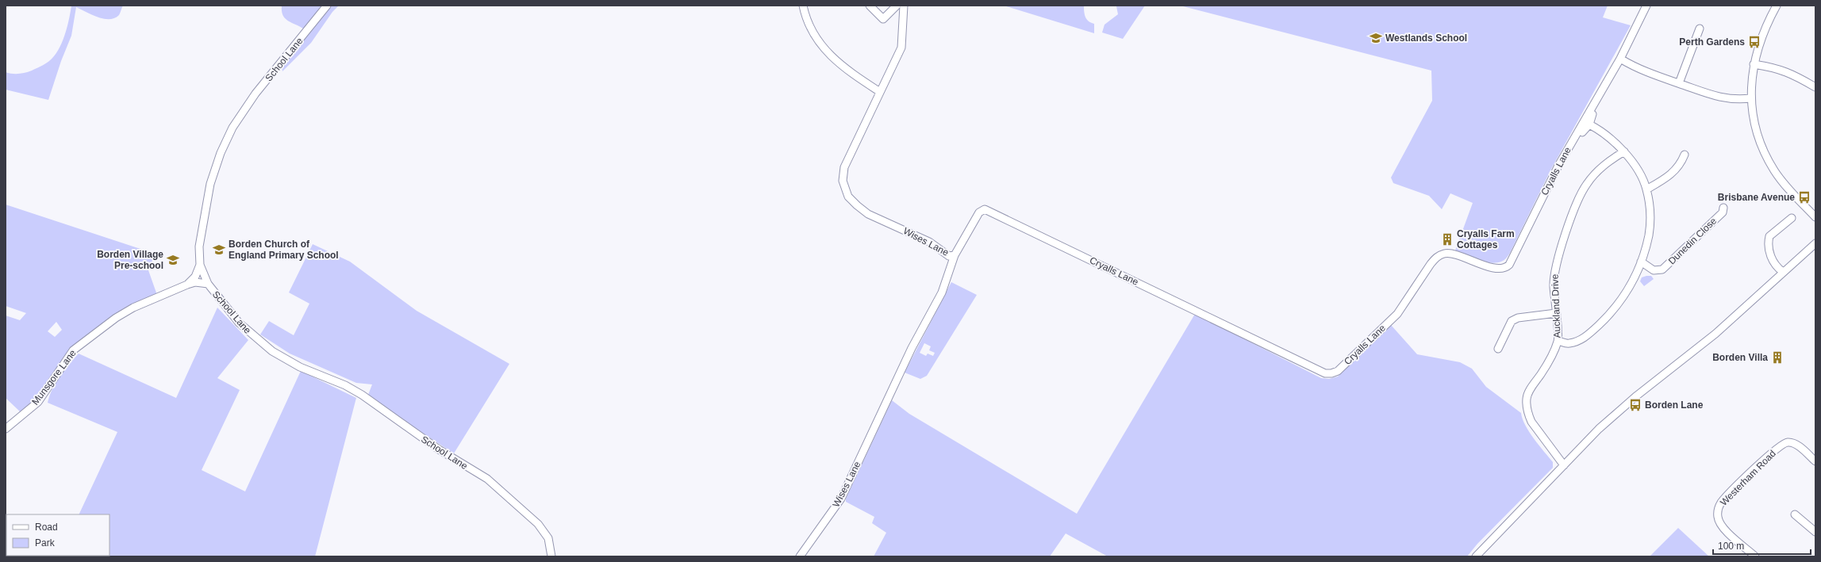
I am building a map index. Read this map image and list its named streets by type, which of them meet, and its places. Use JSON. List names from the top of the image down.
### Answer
{
  "streets": {
    "street": [
      "School Lane",
      "Cryalls Lane",
      "Dunedin Close",
      "Wises Lane",
      "Auckland Drive",
      "Munsgore Lane",
      "Westerham Road"
    ]
  },
  "crossings": [
    ["School Lane", "Munsgore Lane"],
    ["Cryalls Lane", "Wises Lane"]
  ],
  "places": {
    "school or university": ["Westlands School", "Borden Church of England Primary School", "Borden Village Pre-school"],
    "bus stop": ["Perth Gardens", "Brisbane Avenue", "Borden Lane"],
    "building": ["Cryalls Farm Cottages", "Borden Villa"]
  },
  "legend": ["Road", "Park"],
  "scale_bar": "100 m"
}
